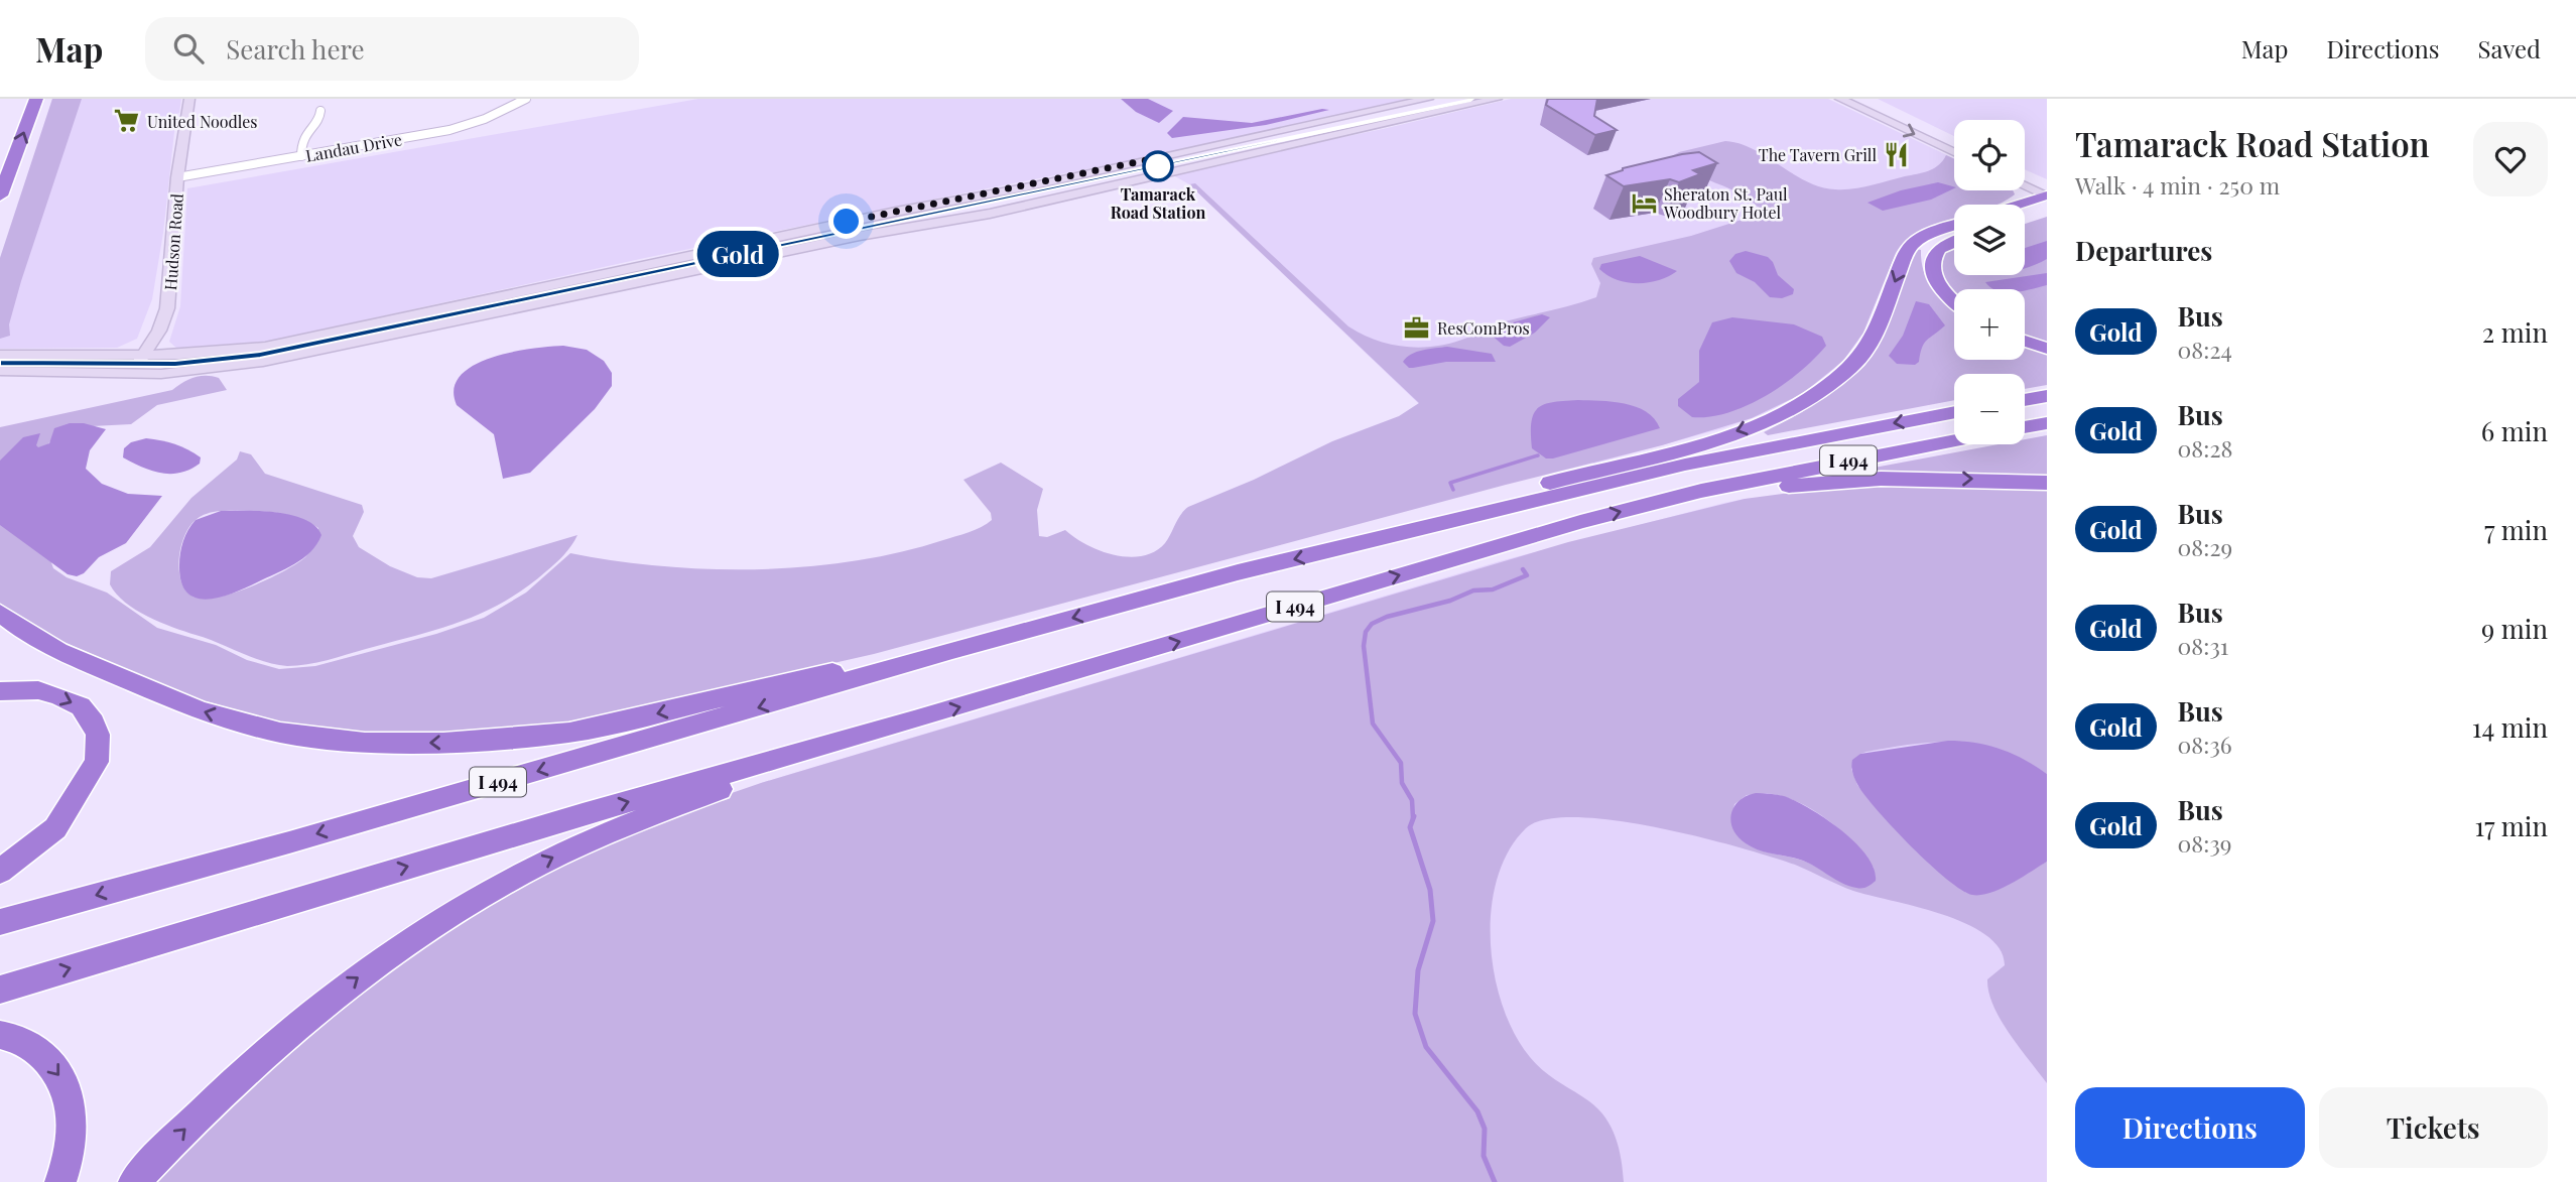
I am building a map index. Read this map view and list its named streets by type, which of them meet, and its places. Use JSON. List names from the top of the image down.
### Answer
{
  "streets": {
    "highway": ["I 494"],
    "street": ["Landau Drive", "Hudson Road"]
  },
  "crossings": [
    ["Landau Drive", "Hudson Road"]
  ],
  "places": {
    "supermarket": ["United Noodles"],
    "restaurant": ["The Tavern Grill"],
    "other": ["Tamarack Road Station"],
    "hotel": ["Sheraton St. Paul Woodbury Hotel"],
    "office": ["ResComPros"]
  },
  "lines": ["bus line Gold"],
  "page": {
    "header": "Map",
    "search": "Search here",
    "nav": ["Map", "Directions", "Saved"],
    "on_map": "Gold",
    "heading": [
      ["Tamarack Road Station", "Walk · 4 min · 250 m"],
      "Departures"
    ],
    "map_buttons": ["+", "−"],
    "list": [
      {
        "mark": "Gold",
        "name": "Bus",
        "note": "08:24",
        "value": "2 min"
      },
      {
        "mark": "Gold",
        "name": "Bus",
        "note": "08:28",
        "value": "6 min"
      },
      {
        "mark": "Gold",
        "name": "Bus",
        "note": "08:29",
        "value": "7 min"
      },
      {
        "mark": "Gold",
        "name": "Bus",
        "note": "08:31",
        "value": "9 min"
      },
      {
        "mark": "Gold",
        "name": "Bus",
        "note": "08:36",
        "value": "14 min"
      },
      {
        "mark": "Gold",
        "name": "Bus",
        "note": "08:39",
        "value": "17 min"
      }
    ],
    "buttons": ["Directions", "Tickets"]
  }
}
